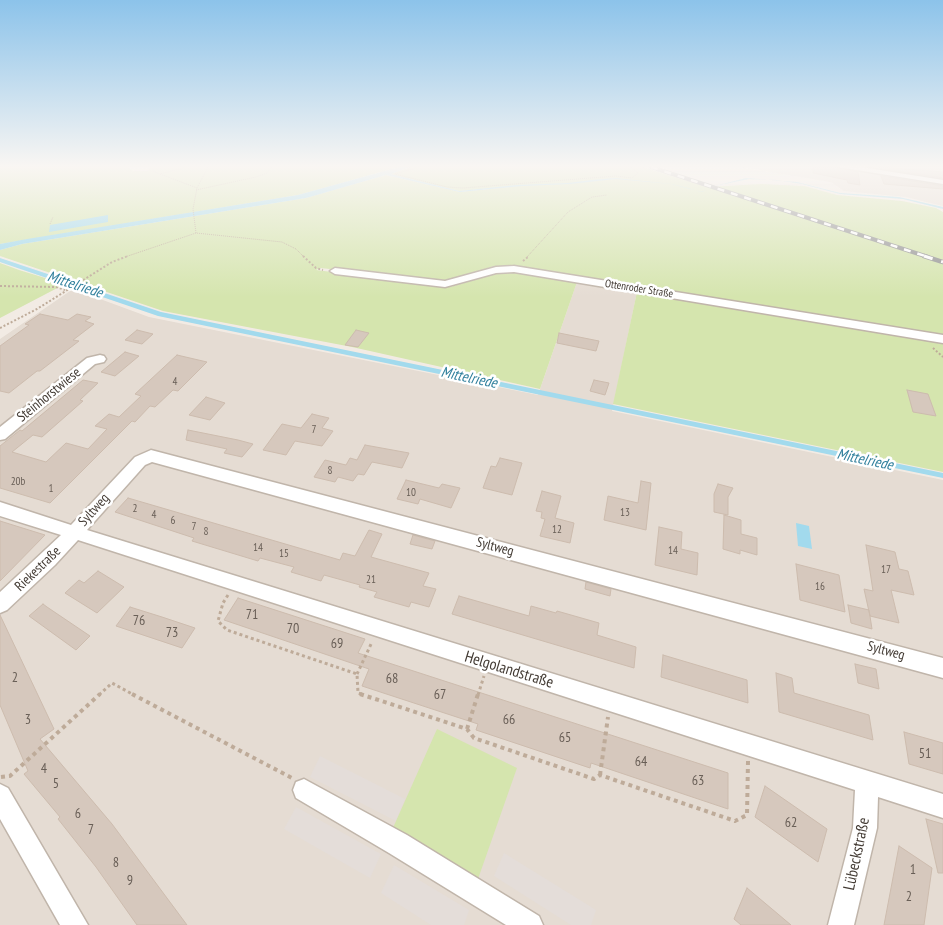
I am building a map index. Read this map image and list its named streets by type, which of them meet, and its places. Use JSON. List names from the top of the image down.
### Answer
{
  "streets": {
    "street": [
      "Ottenroder Straße",
      "Steinhorstwiese",
      "Syltweg",
      "Riekestraße",
      "Helgolandstraße",
      "Lübeckstraße"
    ]
  },
  "crossings": [
    ["Syltweg", "Riekestraße"],
    ["Syltweg", "Helgolandstraße"],
    ["Riekestraße", "Helgolandstraße"],
    ["Helgolandstraße", "Lübeckstraße"]
  ],
  "water": ["Mittelriede"],
  "house_numbers": [
    "4",
    "7",
    "8",
    "20b",
    "1",
    "10",
    "2",
    "13",
    "4",
    "6",
    "7",
    "12",
    "8",
    "14",
    "14",
    "15",
    "17",
    "21",
    "16",
    "71",
    "76",
    "70",
    "73",
    "69",
    "2",
    "68",
    "67",
    "3",
    "66",
    "65",
    "51",
    "64",
    "4",
    "63",
    "5",
    "6",
    "62",
    "7",
    "8",
    "1",
    "9",
    "2"
  ]
}
